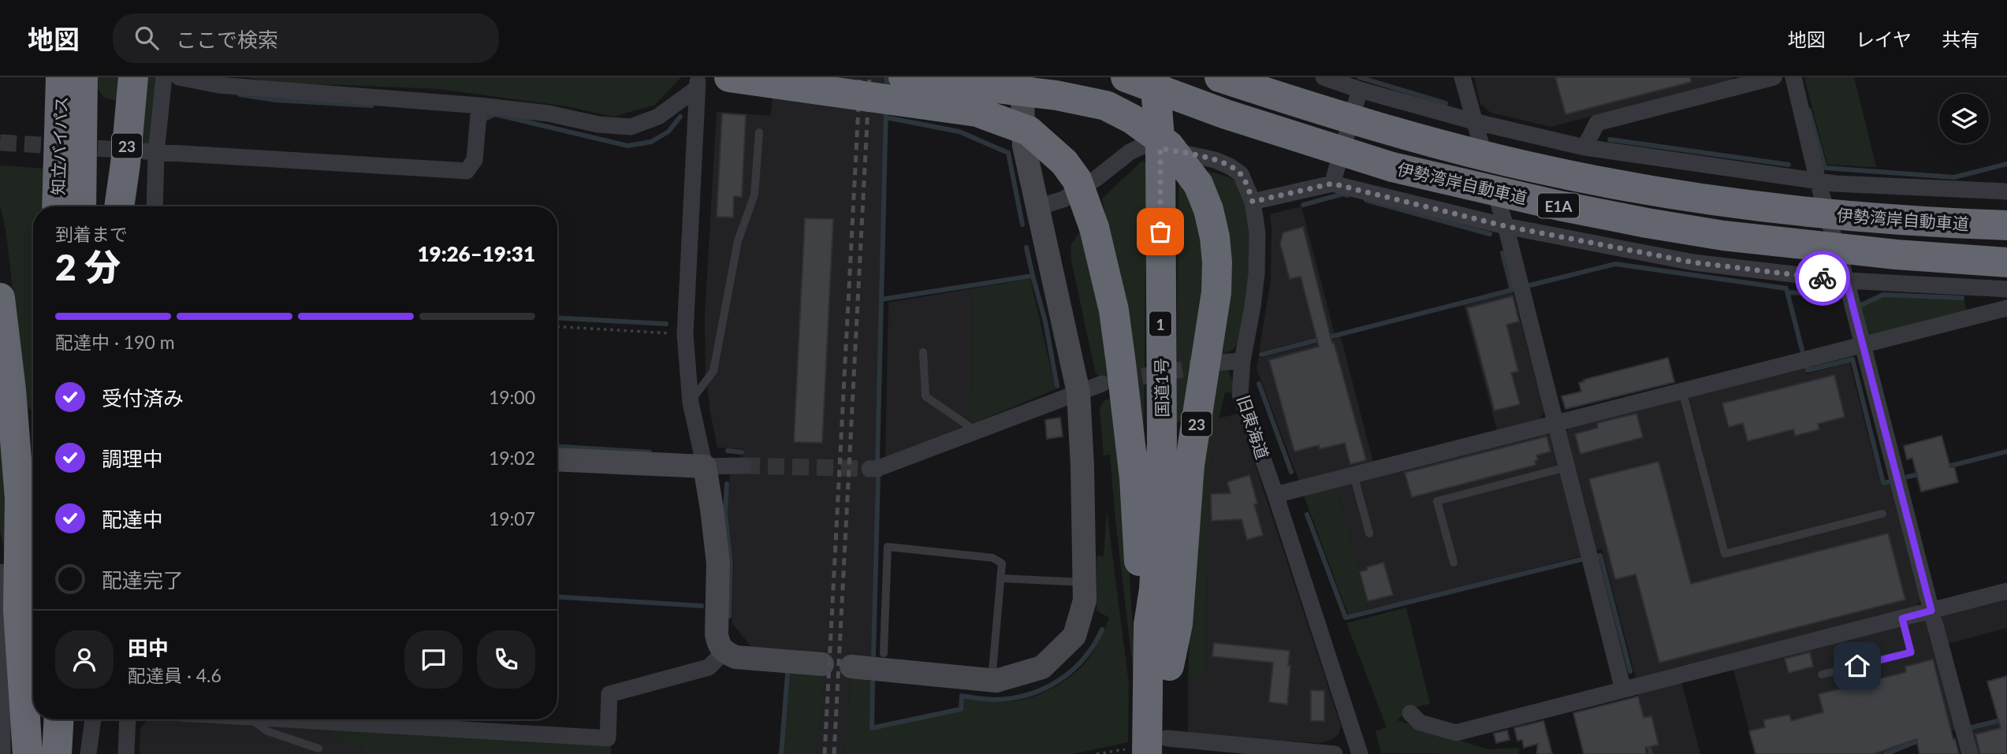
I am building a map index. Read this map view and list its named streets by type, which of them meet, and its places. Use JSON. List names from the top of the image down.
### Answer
{
  "streets": {
    "highway": [
      "知立バイパス",
      "23",
      "伊勢湾岸自動車道",
      "E1A",
      "1",
      "国道1号"
    ],
    "street": ["旧東海道"]
  },
  "crossings": [
    ["23", "国道1号"],
    ["国道1号", "旧東海道"]
  ],
  "page": {
    "header": "地図",
    "search": "ここで検索",
    "nav": ["地図", "レイヤ", "共有"],
    "heading": ["2 分", "到着まで", "19:26–19:31"],
    "panel": ["田中", "配達員 · 4.6"],
    "bar": "配達中 · 190 m",
    "list": [
      ["受付済み", "19:00"],
      ["調理中", "19:02"],
      ["配達中", "19:07"],
      "配達完了"
    ]
  }
}
